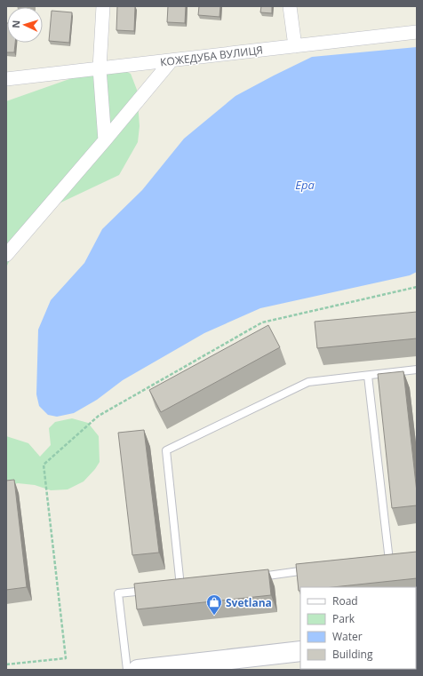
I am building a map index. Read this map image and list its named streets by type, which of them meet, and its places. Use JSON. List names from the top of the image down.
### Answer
{
  "streets": {
    "street": ["КОЖЕДУБА ВУЛИЦЯ"]
  },
  "water": ["Ера"],
  "places": {
    "shop": ["Svetlana"]
  },
  "legend": [
    "Road",
    "Park",
    "Water",
    "Building"
  ],
  "north": "left"
}
